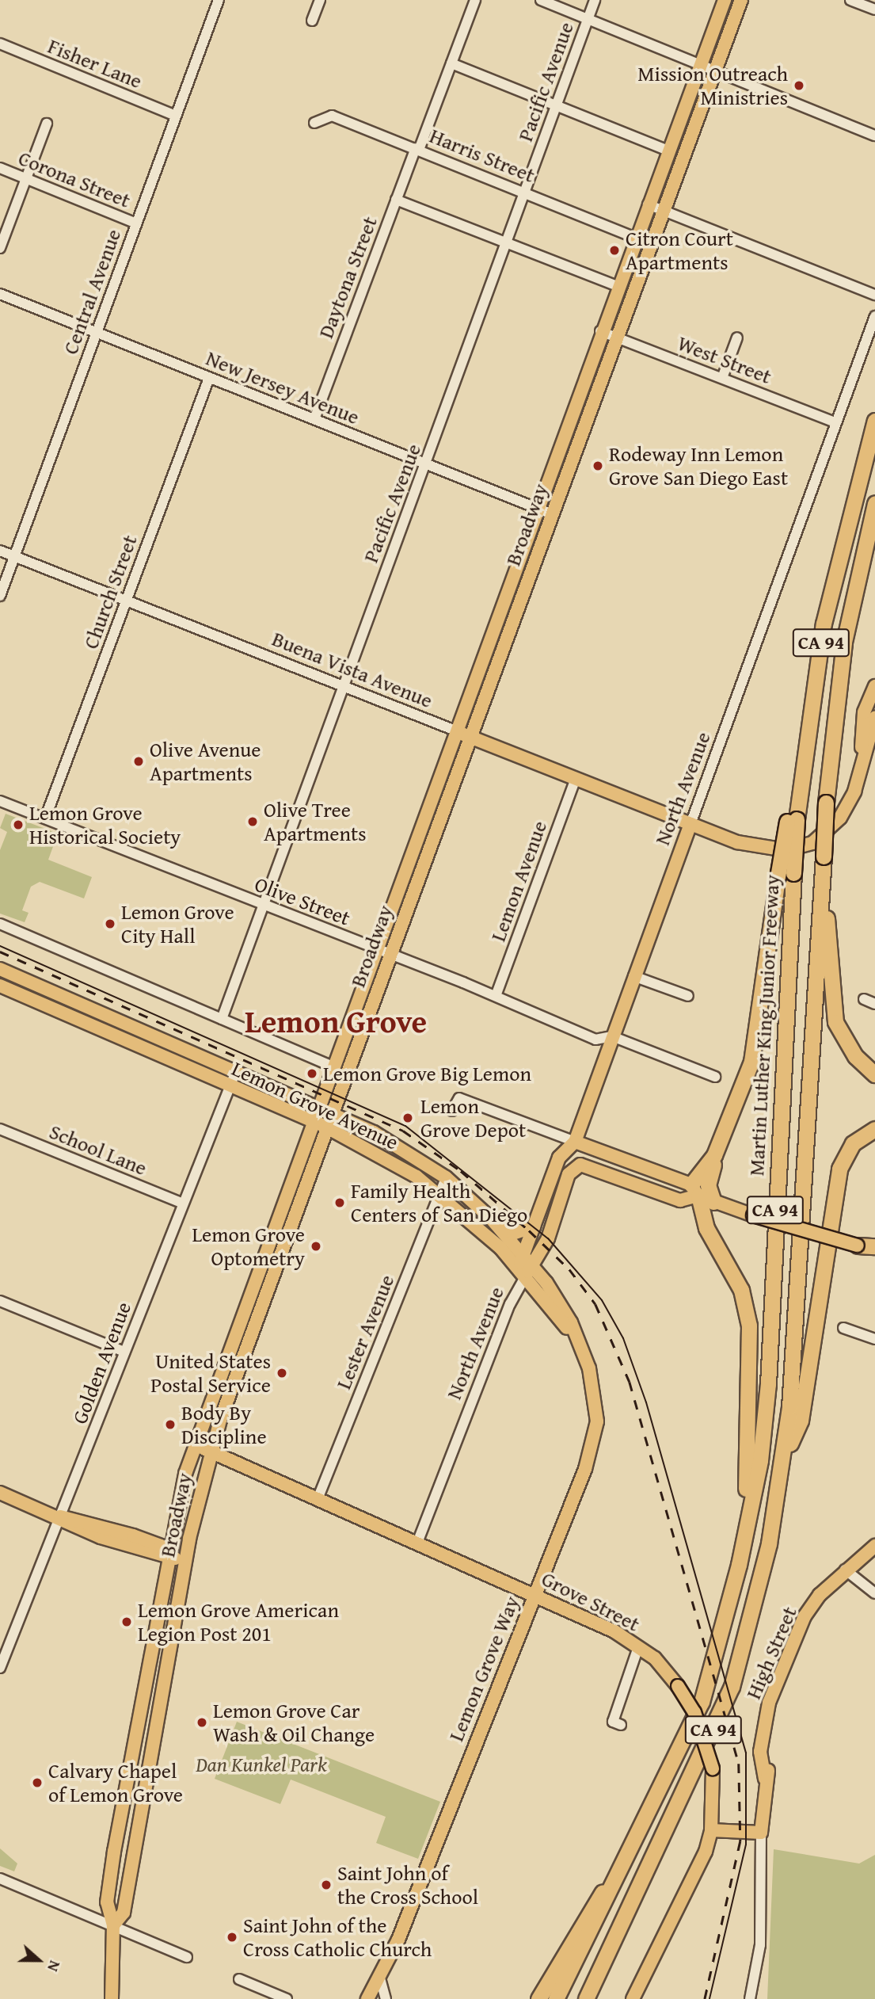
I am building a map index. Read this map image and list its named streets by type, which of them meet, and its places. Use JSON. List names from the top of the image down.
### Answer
{
  "streets": {
    "highway": ["CA 94", "Martin Luther King Junior Freeway"],
    "main road": [
      "Broadway",
      "Buena Vista Avenue",
      "North Avenue",
      "Lemon Grove Avenue",
      "Grove Street",
      "High Street",
      "Lemon Grove Way"
    ],
    "street": [
      "Fisher Lane",
      "Pacific Avenue",
      "Harris Street",
      "Corona Street",
      "Daytona Street",
      "Central Avenue",
      "West Street",
      "New Jersey Avenue",
      "Church Street",
      "Lemon Avenue",
      "Olive Street",
      "School Lane",
      "Lester Avenue",
      "Golden Avenue"
    ]
  },
  "crossings": [
    ["Fisher Lane", "Central Avenue"],
    ["Pacific Avenue", "Harris Street"],
    ["Pacific Avenue", "New Jersey Avenue"],
    ["Pacific Avenue", "Buena Vista Avenue"],
    ["Pacific Avenue", "Olive Street"],
    ["Harris Street", "Daytona Street"],
    ["Harris Street", "Broadway"],
    ["Corona Street", "Central Avenue"],
    ["Daytona Street", "New Jersey Avenue"],
    ["Central Avenue", "New Jersey Avenue"],
    ["Central Avenue", "Buena Vista Avenue"],
    ["West Street", "Broadway"],
    ["West Street", "North Avenue"],
    ["New Jersey Avenue", "Broadway"],
    ["New Jersey Avenue", "Church Street"],
    ["Broadway", "Buena Vista Avenue"],
    ["Broadway", "Olive Street"],
    ["Broadway", "Lemon Grove Avenue"],
    ["Broadway", "Grove Street"],
    ["Church Street", "Buena Vista Avenue"],
    ["Church Street", "Olive Street"],
    ["CA 94", "Martin Luther King Junior Freeway"],
    ["Buena Vista Avenue", "North Avenue"],
    ["Buena Vista Avenue", "Lemon Avenue"],
    ["North Avenue", "Olive Street"],
    ["North Avenue", "Lemon Grove Avenue"],
    ["North Avenue", "Grove Street"],
    ["Lemon Avenue", "Olive Street"],
    ["Lemon Grove Avenue", "Lester Avenue"],
    ["Lemon Grove Avenue", "Golden Avenue"],
    ["Lemon Grove Avenue", "Lemon Grove Way"],
    ["School Lane", "Golden Avenue"],
    ["Lester Avenue", "Grove Street"],
    ["Grove Street", "Lemon Grove Way"]
  ],
  "districts": ["Lemon Grove"],
  "parks": ["Dan Kunkel Park"],
  "places": [
    "Mission Outreach Ministries",
    "Citron Court Apartments",
    "Rodeway Inn Lemon Grove San Diego East",
    "Olive Avenue Apartments",
    "Olive Tree Apartments",
    "Lemon Grove Historical Society",
    "Lemon Grove City Hall",
    "Lemon Grove Big Lemon",
    "Lemon Grove Depot",
    "Family Health Centers of San Diego",
    "Lemon Grove Optometry",
    "United States Postal Service",
    "Body By Discipline",
    "Lemon Grove American Legion Post 201",
    "Lemon Grove Car Wash & Oil Change",
    "Calvary Chapel of Lemon Grove",
    "Saint John of the Cross School",
    "Saint John of the Cross Catholic Church"
  ],
  "north": "right"
}
